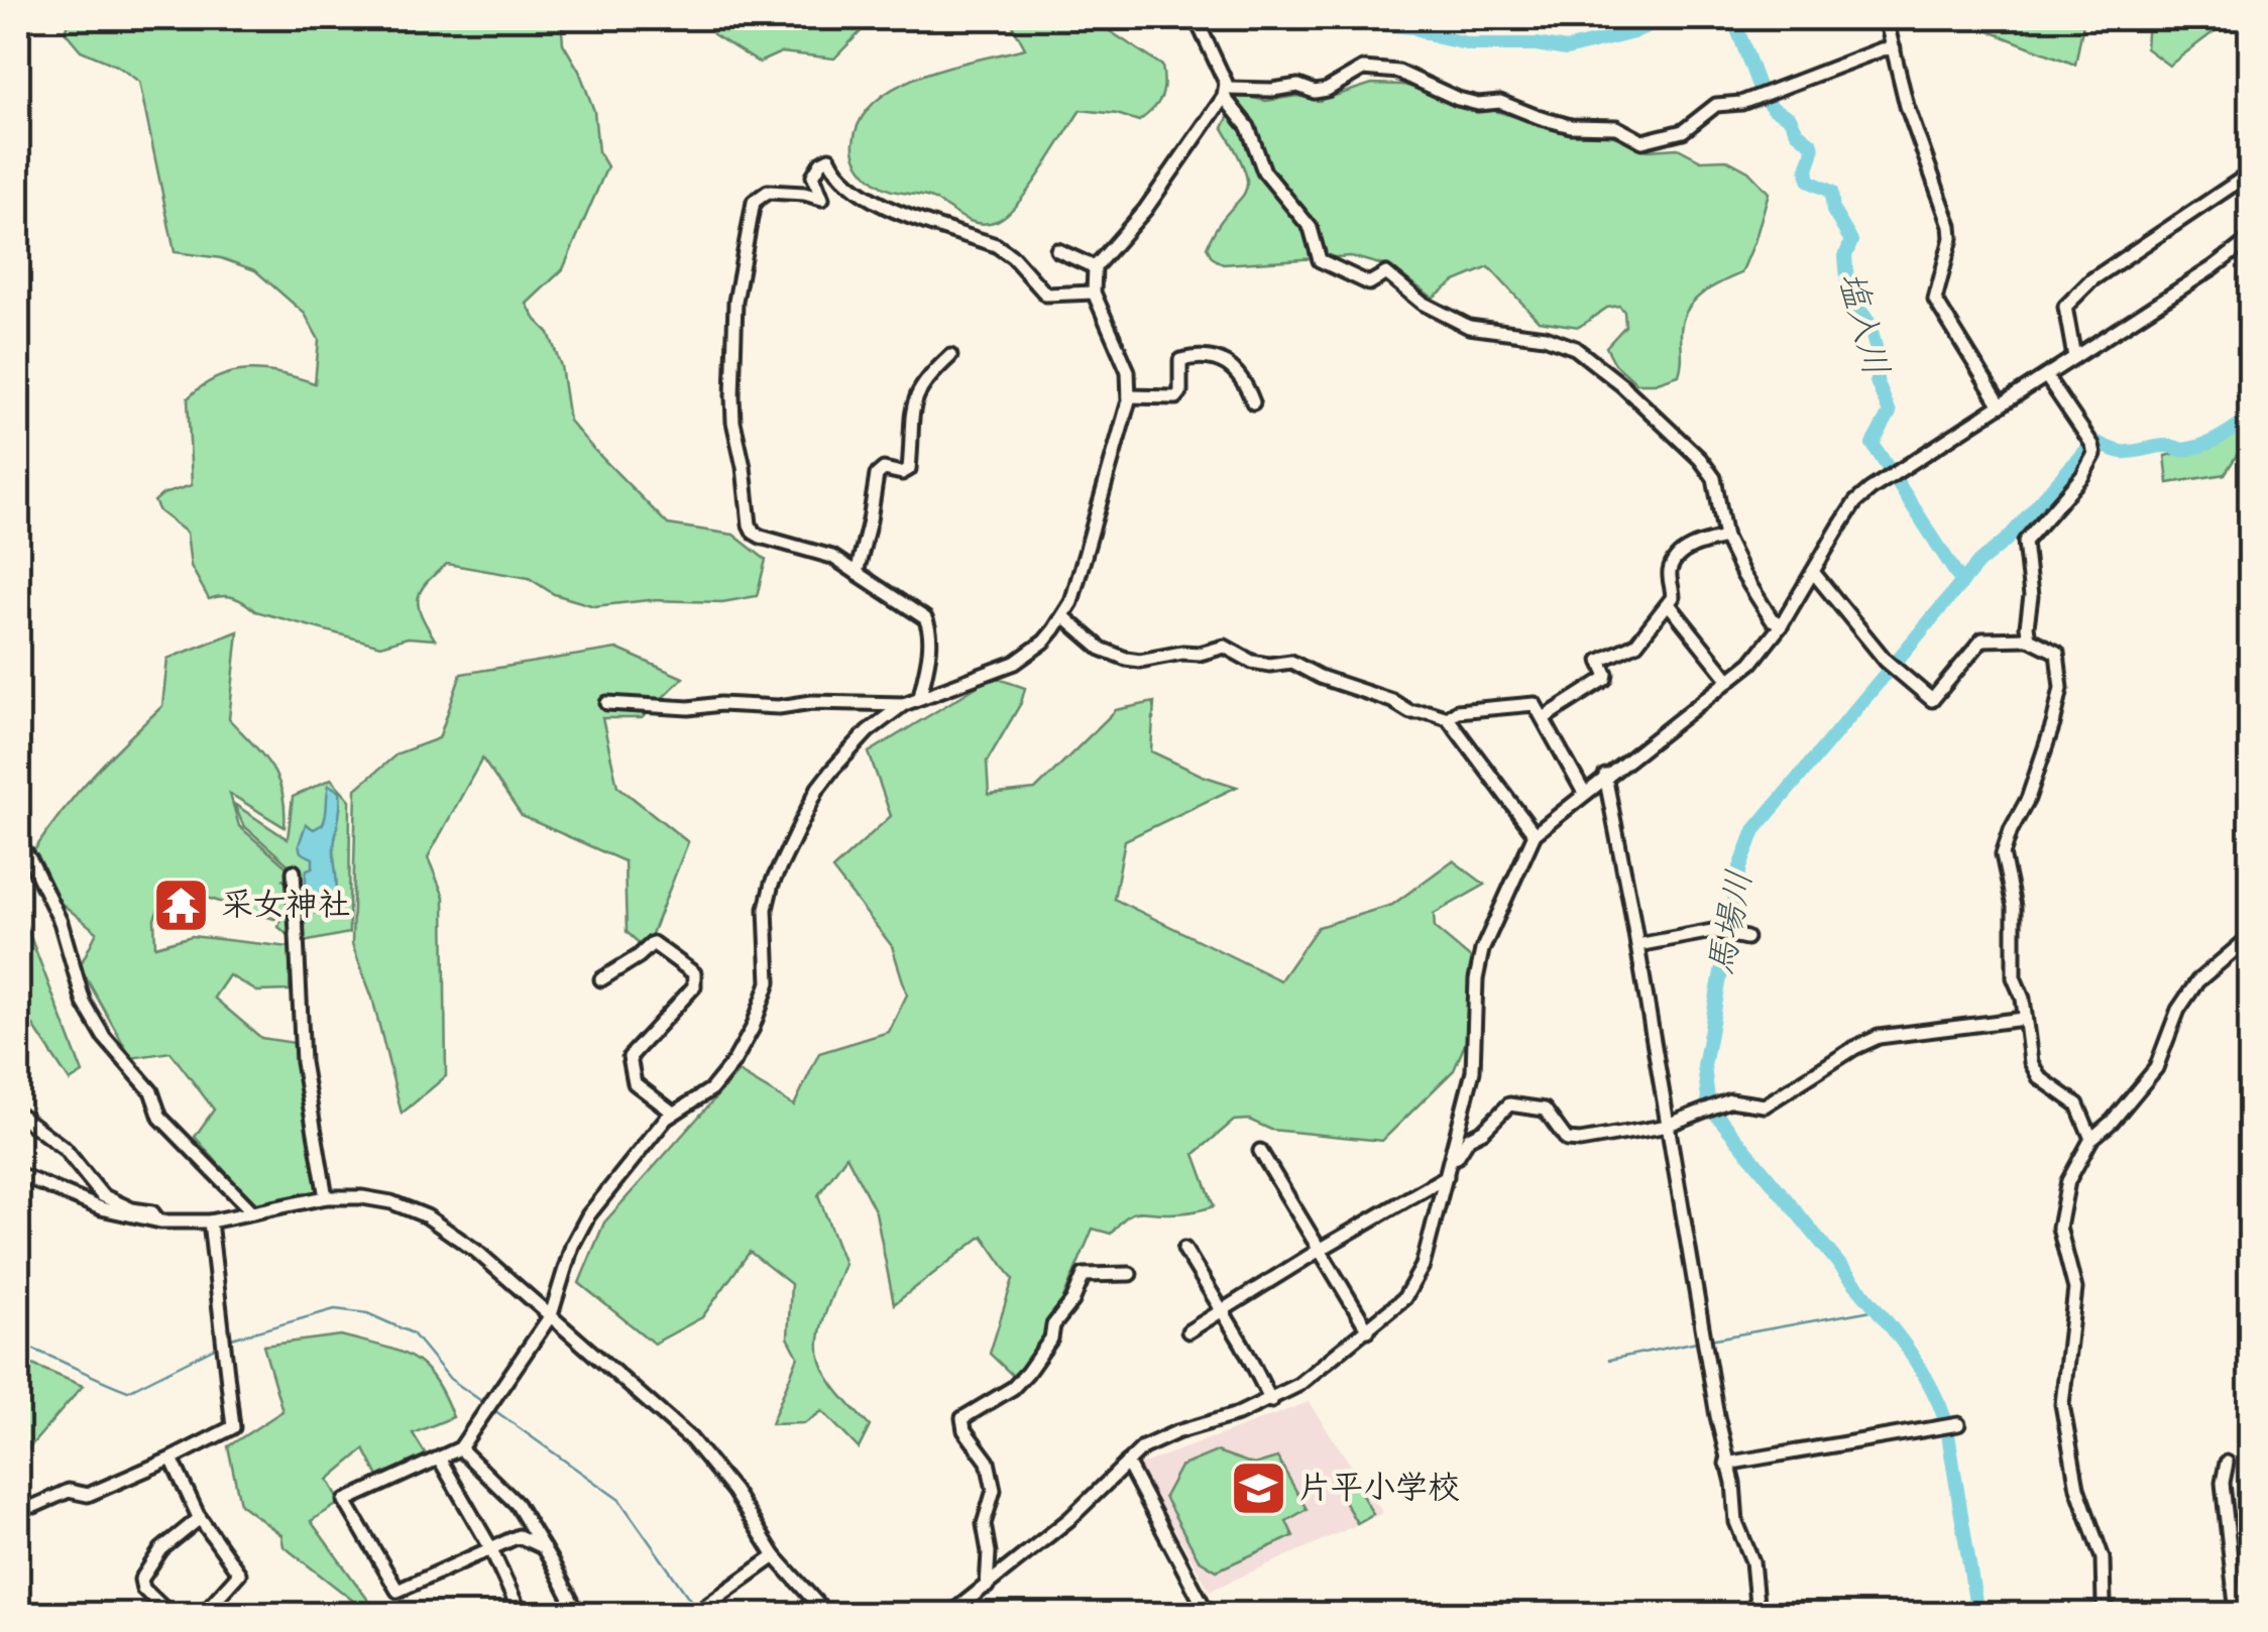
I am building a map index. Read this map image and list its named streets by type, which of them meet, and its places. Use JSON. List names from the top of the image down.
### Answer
{
  "water": ["塩入川", "馬場川"],
  "places": {
    "temple": ["采女神社"],
    "school or university": ["片平小学校"]
  }
}
